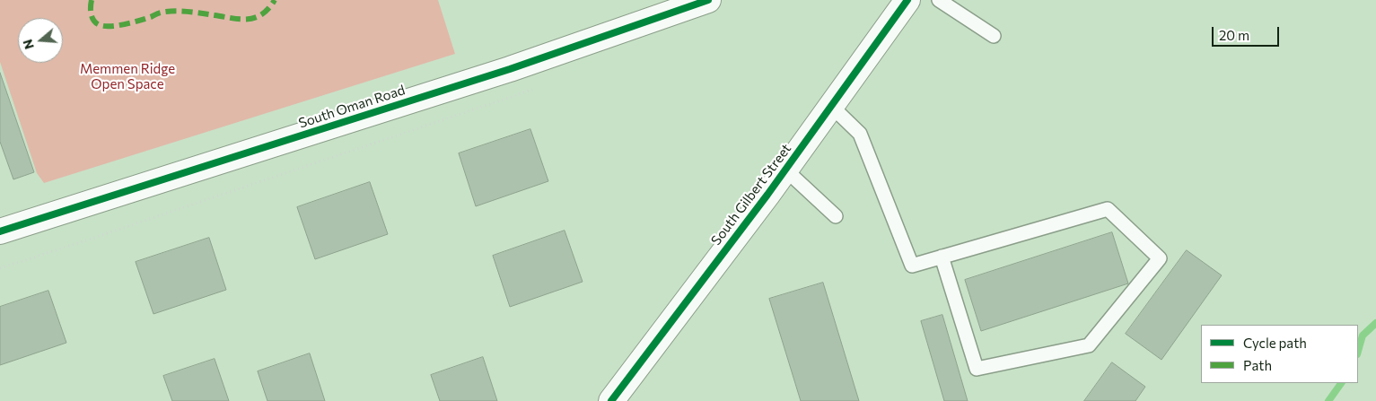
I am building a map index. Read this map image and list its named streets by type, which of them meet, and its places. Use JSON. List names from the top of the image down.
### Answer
{
  "streets": {
    "street": ["South Oman Road", "South Gilbert Street"]
  },
  "parks": ["Memmen Ridge Open Space"],
  "legend": ["Cycle path", "Path"],
  "scale_bar": "20 m",
  "north": "left"
}
